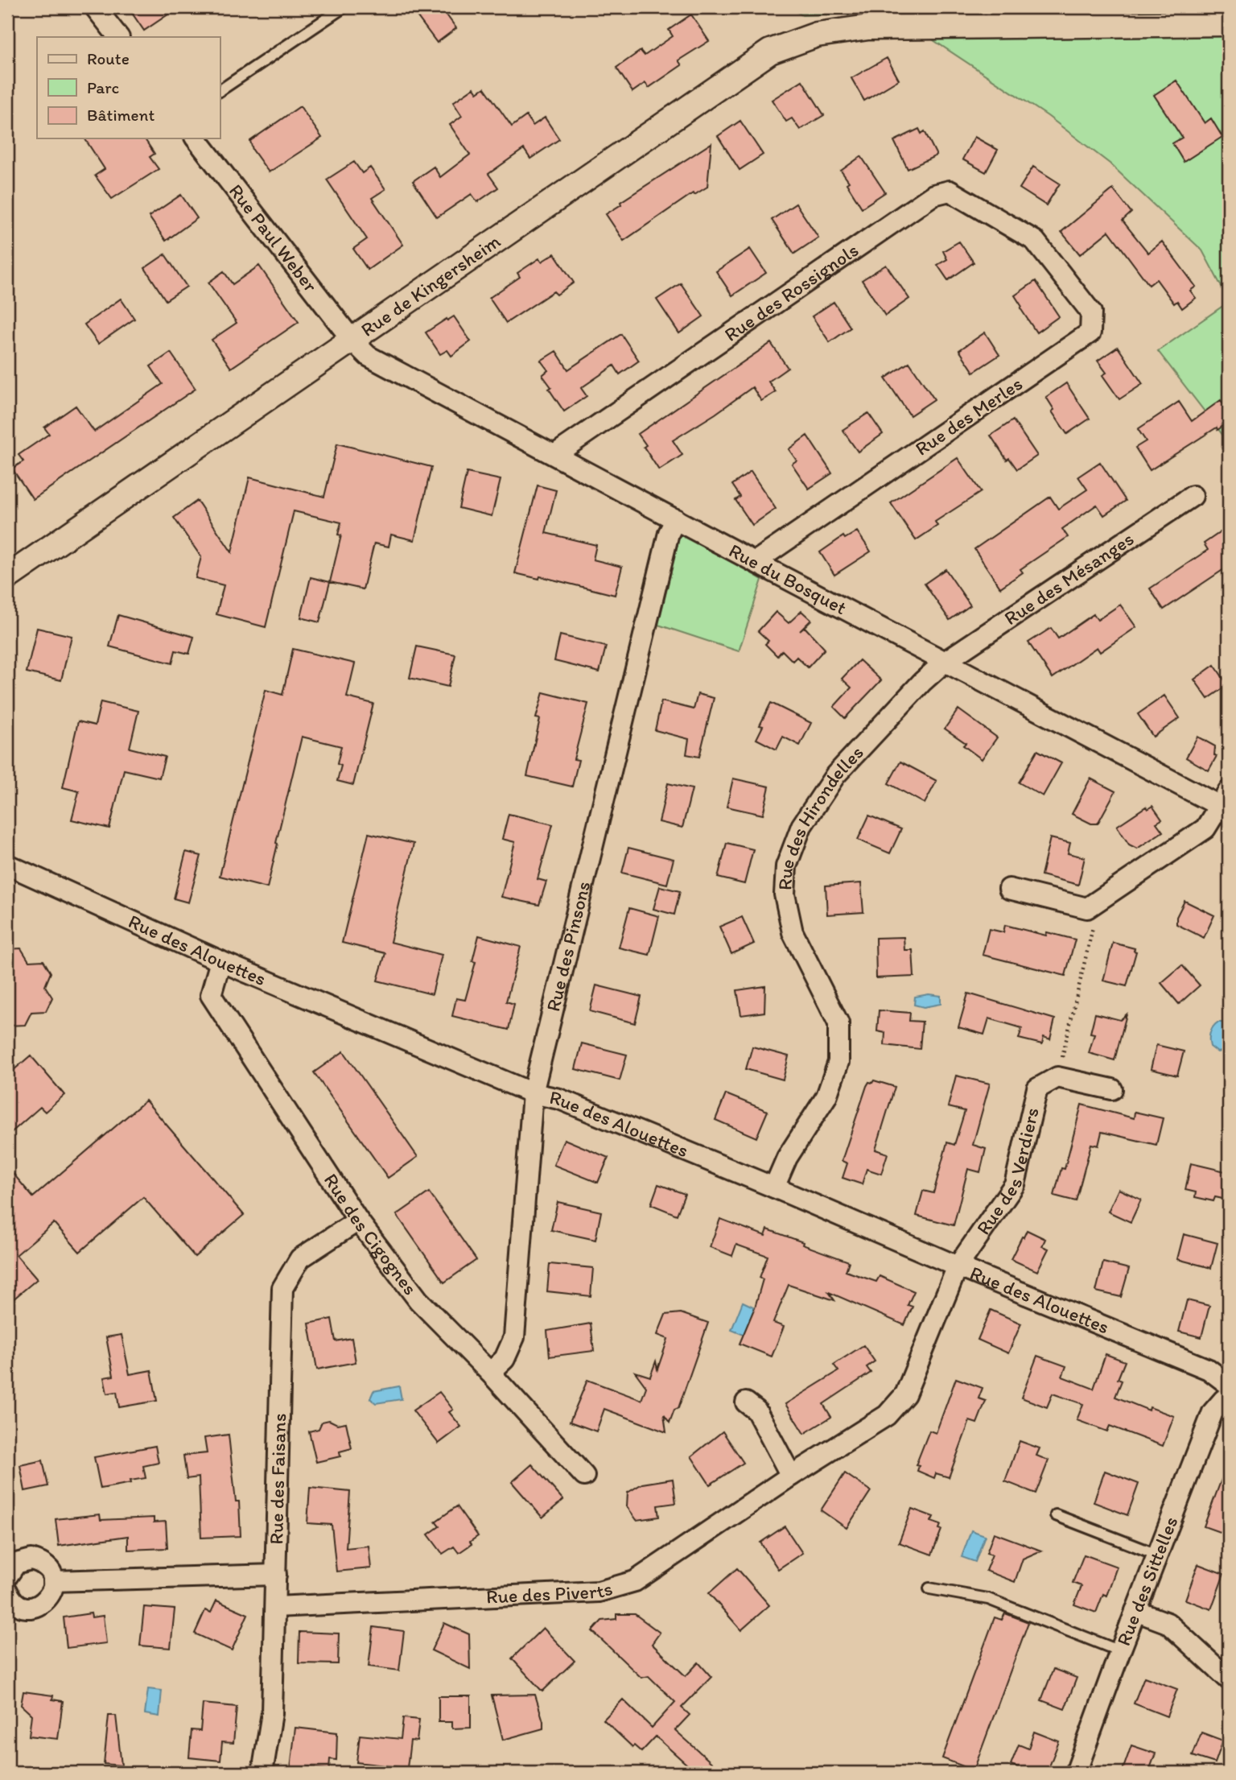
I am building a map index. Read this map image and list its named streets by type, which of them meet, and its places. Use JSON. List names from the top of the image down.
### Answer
{
  "streets": {
    "street": [
      "Rue Paul Weber",
      "Rue de Kingersheim",
      "Rue des Rossignols",
      "Rue des Merles",
      "Rue des Mésanges",
      "Rue du Bosquet",
      "Rue des Hirondelles",
      "Rue des Pinsons",
      "Rue des Alouettes",
      "Rue des Verdiers",
      "Rue des Cigognes",
      "Rue des Faisans",
      "Rue des Sittelles",
      "Rue des Piverts"
    ]
  },
  "crossings": [
    ["Rue Paul Weber", "Rue de Kingersheim"],
    ["Rue Paul Weber", "Rue du Bosquet"],
    ["Rue de Kingersheim", "Rue du Bosquet"],
    ["Rue des Rossignols", "Rue des Merles"],
    ["Rue des Rossignols", "Rue du Bosquet"],
    ["Rue des Merles", "Rue du Bosquet"],
    ["Rue des Mésanges", "Rue du Bosquet"],
    ["Rue des Mésanges", "Rue des Hirondelles"],
    ["Rue du Bosquet", "Rue des Hirondelles"],
    ["Rue du Bosquet", "Rue des Pinsons"],
    ["Rue des Hirondelles", "Rue des Alouettes"],
    ["Rue des Pinsons", "Rue des Alouettes"],
    ["Rue des Pinsons", "Rue des Cigognes"],
    ["Rue des Alouettes", "Rue des Verdiers"],
    ["Rue des Alouettes", "Rue des Cigognes"],
    ["Rue des Alouettes", "Rue des Piverts"],
    ["Rue des Verdiers", "Rue des Piverts"],
    ["Rue des Cigognes", "Rue des Faisans"],
    ["Rue des Faisans", "Rue des Piverts"]
  ],
  "legend": ["Route", "Parc", "Bâtiment"]
}
